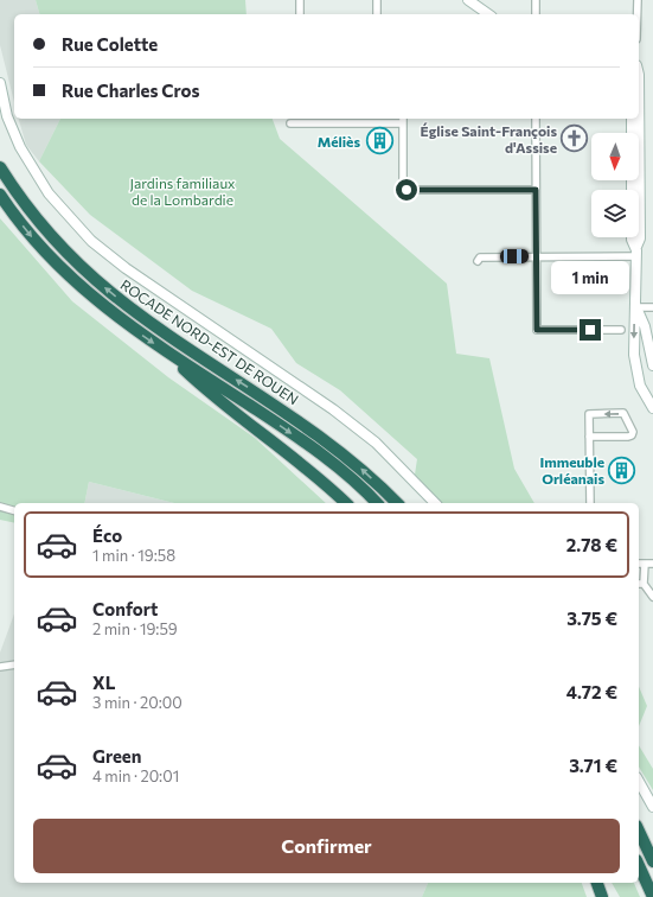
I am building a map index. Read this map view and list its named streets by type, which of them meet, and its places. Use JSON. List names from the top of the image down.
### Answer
{
  "streets": {
    "highway": ["ROCADE NORD-EST DE ROUEN"]
  },
  "parks": ["Jardins familiaux de la Lombardie"],
  "places": {
    "church": ["Église Saint-François d'Assise"],
    "building": ["Méliès", "Immeuble Orléanais"]
  },
  "north": "bottom",
  "page": {
    "banner": ["Rue Colette", "Rue Charles Cros"],
    "bubble": "1 min",
    "list": [
      {
        "name": "Éco",
        "note": "1 min · 19:58",
        "value": "2.78 €"
      },
      {
        "name": "Confort",
        "note": "2 min · 19:59",
        "value": "3.75 €"
      },
      {
        "name": "XL",
        "note": "3 min · 20:00",
        "value": "4.72 €"
      },
      {
        "name": "Green",
        "note": "4 min · 20:01",
        "value": "3.71 €"
      }
    ],
    "buttons": "Confirmer"
  }
}
